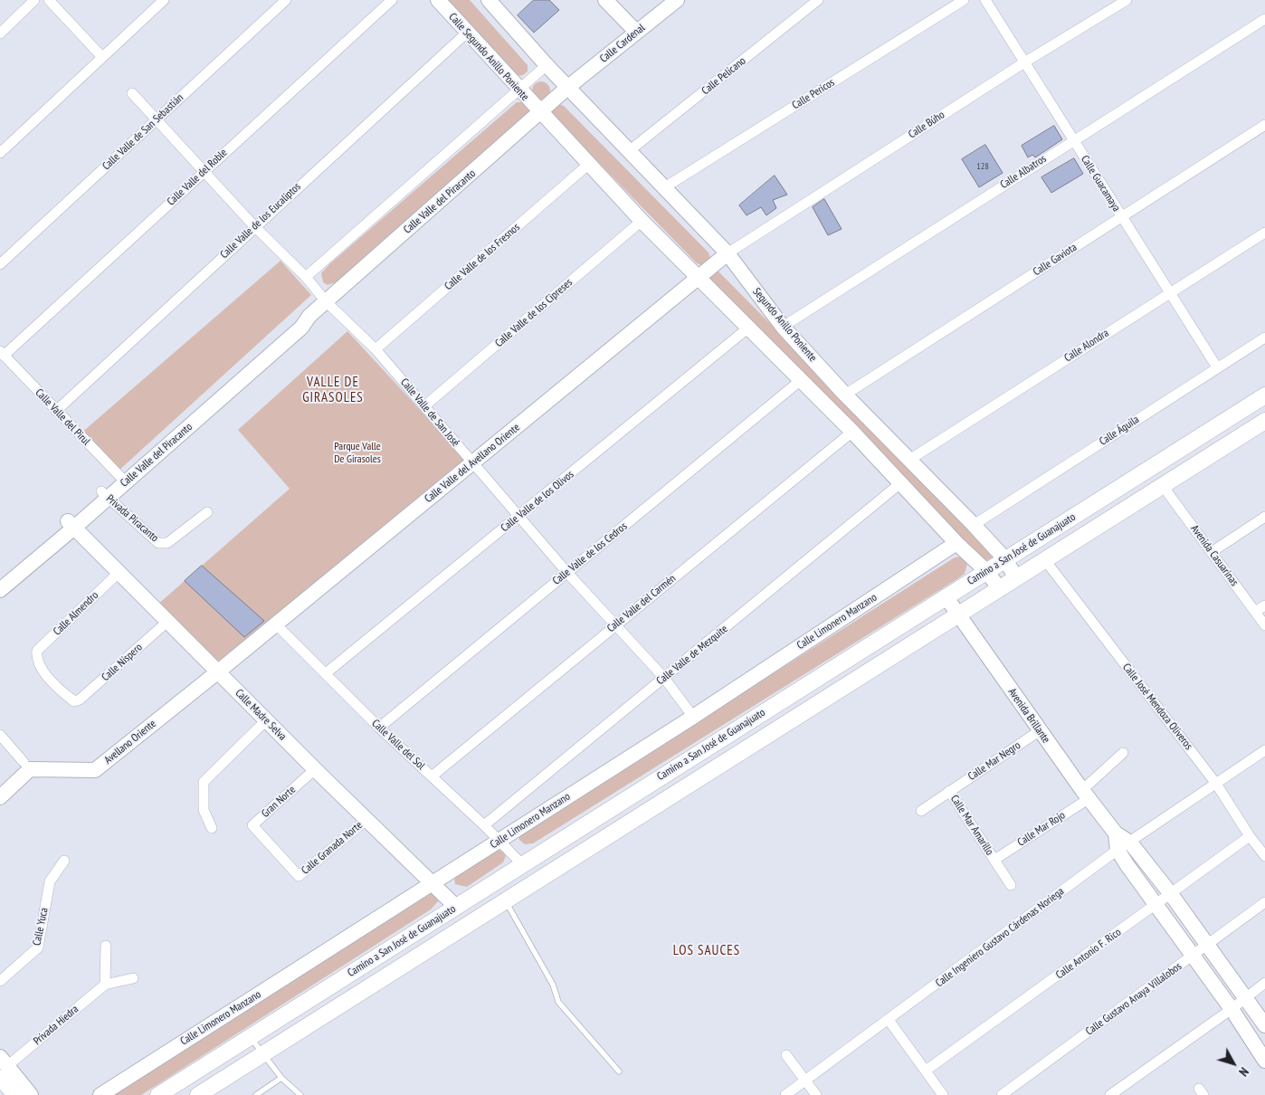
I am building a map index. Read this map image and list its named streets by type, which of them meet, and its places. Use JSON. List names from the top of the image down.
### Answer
{
  "streets": {
    "main road": [
      "Calle Cardenal",
      "Calle Segundo Anillo Poniente",
      "Calle Valle del Piracanto",
      "Segundo Anillo Poniente",
      "Calle Valle del Avellano Oriente",
      "Camino a San José de Guanajuato",
      "Calle Limonero Manzano",
      "Calle Madre Selva",
      "Avenida Brillante",
      "Avellano Oriente"
    ],
    "street": [
      "Calle Pelícano",
      "Calle Pericos",
      "Calle Búho",
      "Calle Valle de San Sebastián",
      "Calle Albatros",
      "Calle Valle del Roble",
      "Calle Guacamaya",
      "Calle Valle de los Eucaliptos",
      "Calle Valle de los Fresnos",
      "Calle Gaviota",
      "Calle Valle de los Cipreses",
      "Calle Alondra",
      "Calle Valle de San José",
      "Calle Valle del Pirul",
      "Calle Águila",
      "Calle Valle de los Olivos",
      "Privada Piracanto",
      "Calle Valle de los Cedros",
      "Avenida Casuarinas",
      "Calle Valle del Carmén",
      "Calle Almendro",
      "Calle Valle de Mezquite",
      "Calle Níspero",
      "Calle José Mendoza Oliveros",
      "Calle Valle del Sol",
      "Calle Mar Negro",
      "Gran Norte",
      "Calle Mar Amarillo",
      "Calle Mar Rojo",
      "Calle Granada Norte",
      "Calle Yuca",
      "Calle Ingeniero Gustavo Cárdenas Noriega",
      "Calle Antonio F. Rico",
      "Calle Gustavo Anaya Villalobos",
      "Privada Hiedra"
    ]
  },
  "crossings": [
    ["Calle Cardenal", "Calle Valle del Piracanto"],
    ["Calle Cardenal", "Segundo Anillo Poniente"],
    ["Calle Segundo Anillo Poniente", "Calle Valle del Piracanto"],
    ["Calle Segundo Anillo Poniente", "Calle Valle de los Eucaliptos"],
    ["Calle Pelícano", "Segundo Anillo Poniente"],
    ["Calle Pericos", "Segundo Anillo Poniente"],
    ["Calle Búho", "Calle Guacamaya"],
    ["Calle Búho", "Segundo Anillo Poniente"],
    ["Calle Búho", "Calle Valle del Avellano Oriente"],
    ["Calle Valle de San Sebastián", "Calle Valle de San José"],
    ["Calle Albatros", "Calle Guacamaya"],
    ["Calle Albatros", "Segundo Anillo Poniente"],
    ["Calle Valle del Roble", "Calle Valle de San José"],
    ["Calle Valle del Roble", "Calle Valle del Pirul"],
    ["Calle Guacamaya", "Calle Gaviota"],
    ["Calle Guacamaya", "Calle Alondra"],
    ["Calle Guacamaya", "Calle Águila"],
    ["Calle Valle del Piracanto", "Segundo Anillo Poniente"],
    ["Calle Valle del Piracanto", "Calle Valle de San José"],
    ["Calle Valle del Piracanto", "Calle Valle del Pirul"],
    ["Calle Valle del Piracanto", "Privada Piracanto"],
    ["Calle Valle del Piracanto", "Calle Madre Selva"],
    ["Calle Valle de los Eucaliptos", "Calle Valle de San José"],
    ["Calle Valle de los Eucaliptos", "Calle Valle del Pirul"],
    ["Calle Valle de los Fresnos", "Calle Valle de San José"],
    ["Calle Gaviota", "Segundo Anillo Poniente"],
    ["Calle Valle de los Cipreses", "Calle Valle de San José"],
    ["Segundo Anillo Poniente", "Calle Alondra"],
    ["Segundo Anillo Poniente", "Calle Águila"],
    ["Segundo Anillo Poniente", "Calle Valle del Avellano Oriente"],
    ["Segundo Anillo Poniente", "Camino a San José de Guanajuato"],
    ["Calle Valle de San José", "Calle Valle del Avellano Oriente"],
    ["Calle Valle de San José", "Calle Valle de los Olivos"],
    ["Calle Valle de San José", "Calle Valle de los Cedros"],
    ["Calle Valle de San José", "Calle Valle del Carmén"],
    ["Calle Valle de San José", "Calle Limonero Manzano"],
    ["Calle Valle de San José", "Calle Valle de Mezquite"],
    ["Calle Valle del Avellano Oriente", "Calle Madre Selva"],
    ["Calle Valle del Avellano Oriente", "Avellano Oriente"],
    ["Calle Valle del Avellano Oriente", "Calle Valle del Sol"],
    ["Calle Valle de los Olivos", "Calle Valle del Sol"],
    ["Camino a San José de Guanajuato", "Avenida Casuarinas"],
    ["Camino a San José de Guanajuato", "Calle José Mendoza Oliveros"],
    ["Camino a San José de Guanajuato", "Calle Madre Selva"],
    ["Camino a San José de Guanajuato", "Avenida Brillante"],
    ["Camino a San José de Guanajuato", "Calle Valle del Sol"],
    ["Calle Valle de los Cedros", "Calle Valle del Sol"],
    ["Calle Valle del Carmén", "Calle Valle del Sol"],
    ["Calle Almendro", "Calle Níspero"],
    ["Calle Almendro", "Calle Madre Selva"],
    ["Calle Limonero Manzano", "Calle Madre Selva"],
    ["Calle Limonero Manzano", "Calle Valle del Sol"],
    ["Calle Valle de Mezquite", "Calle Valle del Sol"],
    ["Calle Níspero", "Calle Madre Selva"],
    ["Calle José Mendoza Oliveros", "Calle Ingeniero Gustavo Cárdenas Noriega"],
    ["Calle José Mendoza Oliveros", "Calle Antonio F. Rico"],
    ["Calle Madre Selva", "Avellano Oriente"],
    ["Calle Madre Selva", "Gran Norte"],
    ["Calle Madre Selva", "Calle Granada Norte"],
    ["Avenida Brillante", "Calle Mar Negro"],
    ["Avenida Brillante", "Calle Mar Rojo"],
    ["Avenida Brillante", "Calle Ingeniero Gustavo Cárdenas Noriega"],
    ["Avenida Brillante", "Calle Antonio F. Rico"],
    ["Avenida Brillante", "Calle Gustavo Anaya Villalobos"],
    ["Calle Mar Negro", "Calle Mar Amarillo"],
    ["Gran Norte", "Calle Granada Norte"],
    ["Calle Mar Amarillo", "Calle Mar Rojo"]
  ],
  "districts": ["VALLE DE GIRASOLES", "LOS SAUCES"],
  "parks": ["Parque Valle De Girasoles"],
  "house_numbers": ["128"],
  "north": "bottom right"
}
